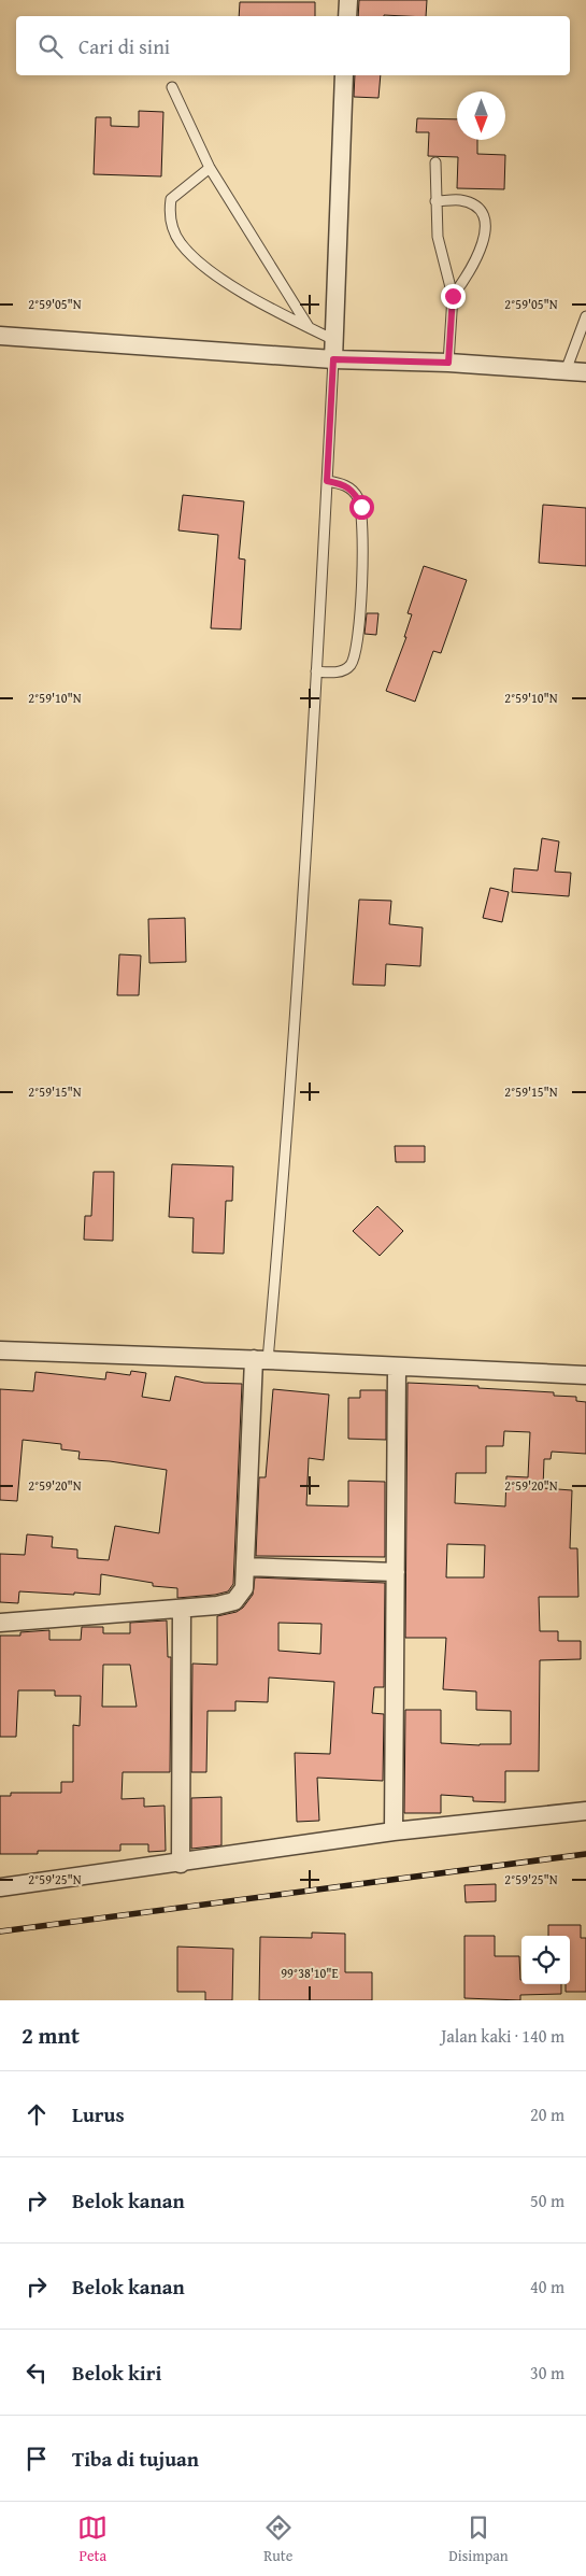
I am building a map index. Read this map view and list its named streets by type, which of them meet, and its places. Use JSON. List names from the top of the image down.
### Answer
{
  "north": "bottom",
  "page": {
    "search": "Cari di sini",
    "heading": ["2 mnt", "Jalan kaki · 140 m"],
    "list": [
      ["Lurus", "20 m"],
      ["Belok kanan", "50 m"],
      ["Belok kanan", "40 m"],
      ["Belok kiri", "30 m"],
      "Tiba di tujuan"
    ],
    "nav": ["Peta", "Rute", "Disimpan"]
  },
  "coordinates": [
    "2°59'05\"N",
    "2°59'10\"N",
    "2°59'15\"N",
    "2°59'20\"N",
    "2°59'25\"N",
    "99°38'10\"E"
  ]
}
